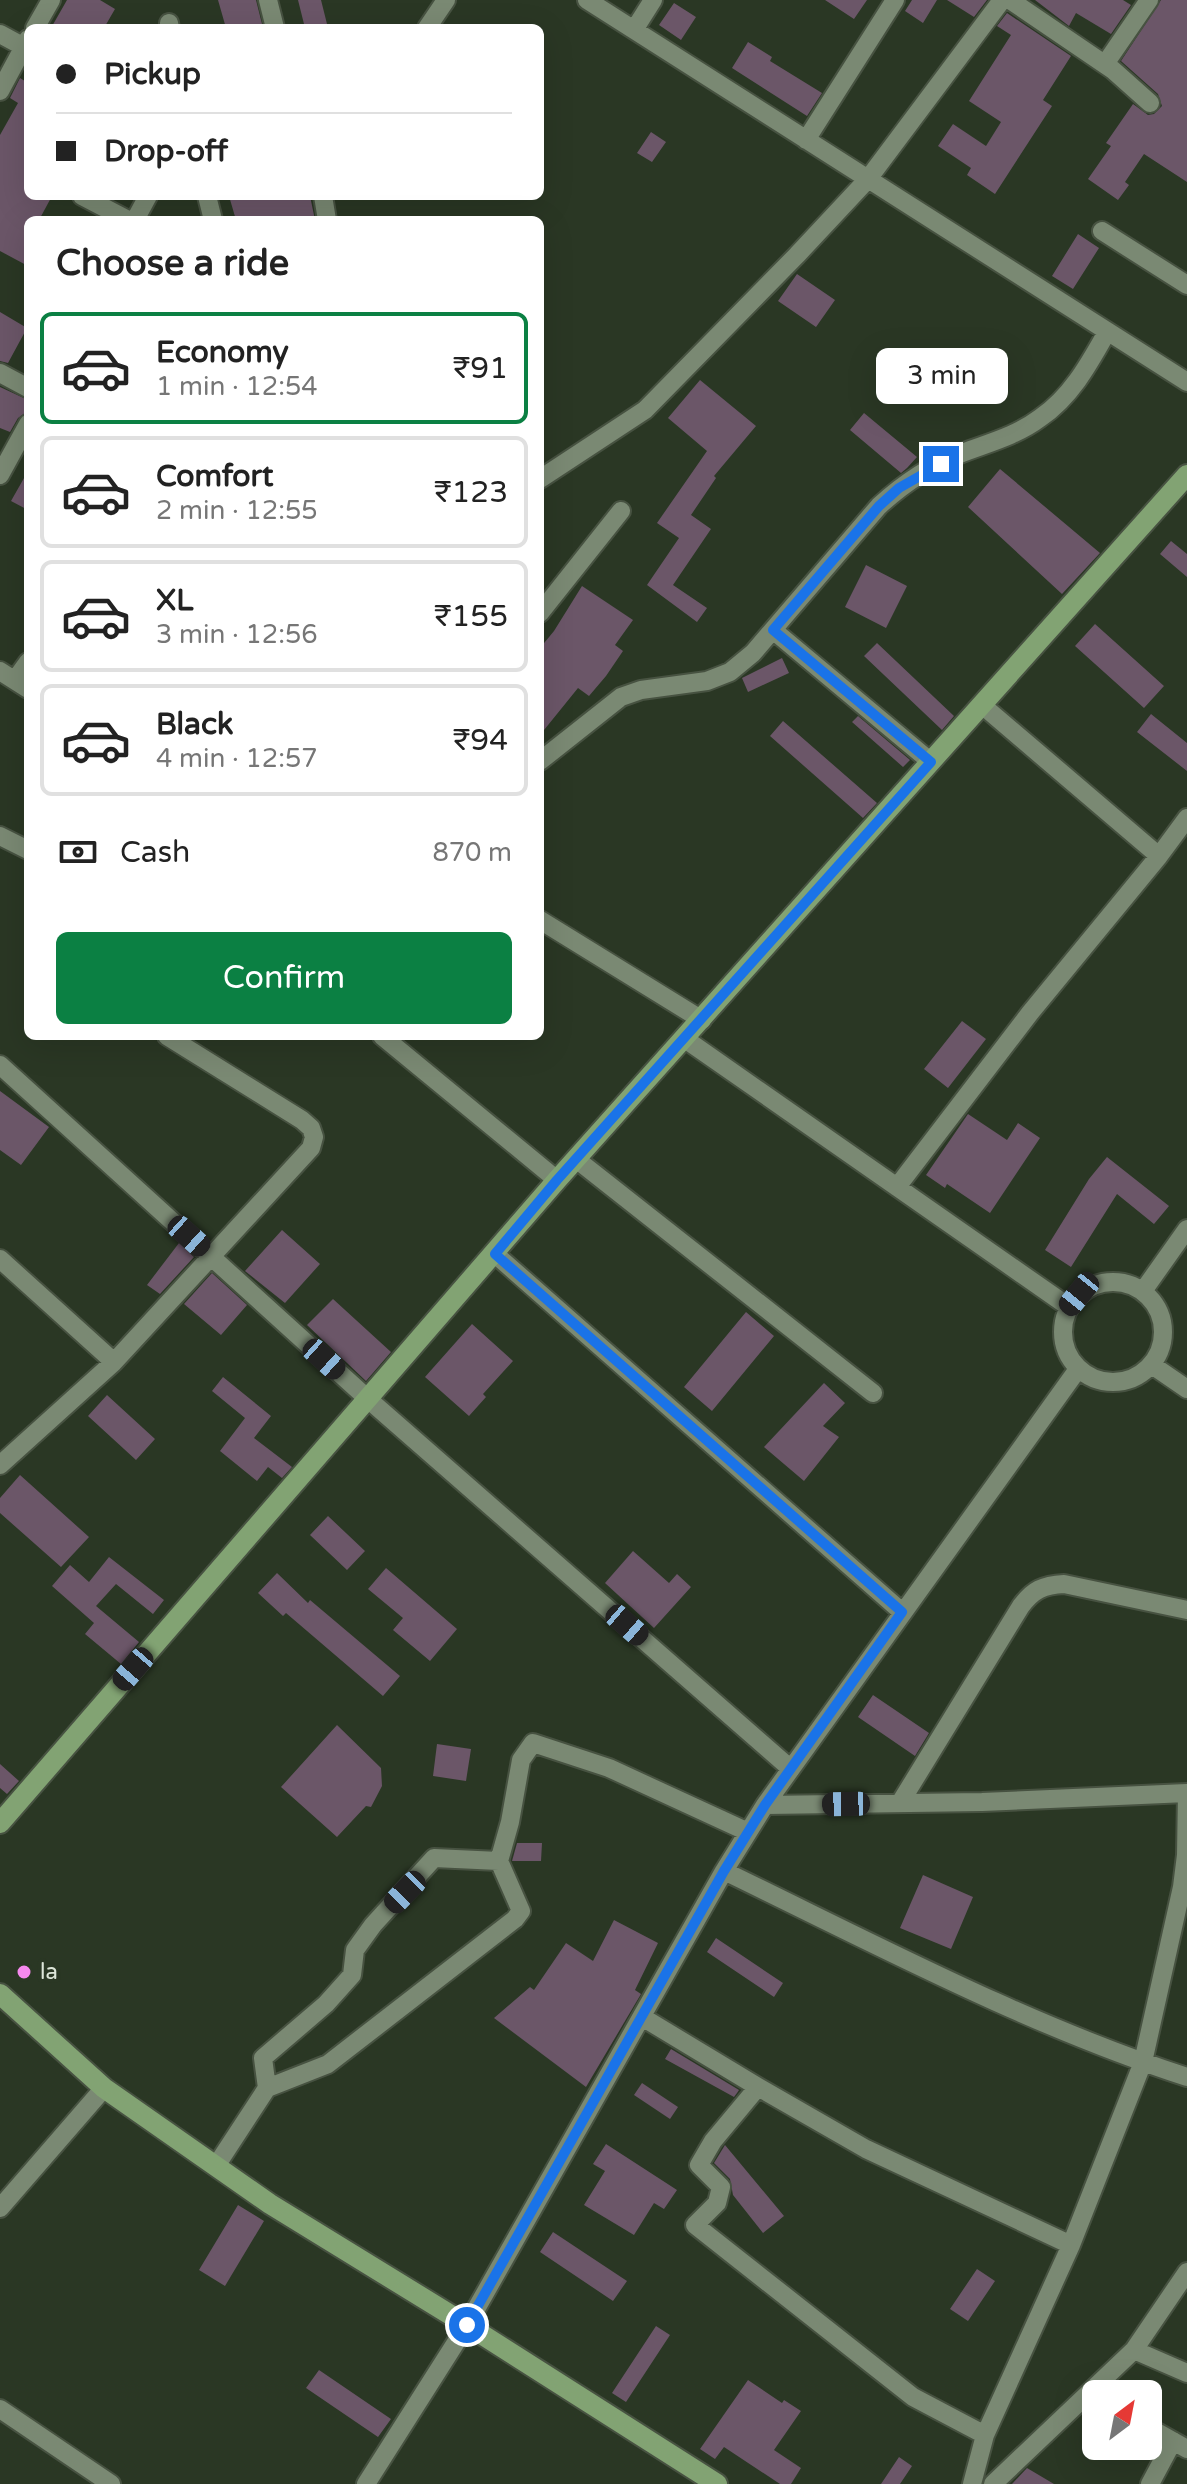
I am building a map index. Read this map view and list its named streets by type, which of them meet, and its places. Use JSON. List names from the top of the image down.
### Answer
{
  "places": ["la"],
  "north": "top right",
  "page": {
    "banner": ["Pickup", "Drop-off"],
    "heading": "Choose a ride",
    "list": [
      {
        "name": "Economy",
        "note": "1 min · 12:54",
        "value": "₹91"
      },
      {
        "name": "Comfort",
        "note": "2 min · 12:55",
        "value": "₹123"
      },
      {
        "name": "XL",
        "note": "3 min · 12:56",
        "value": "₹155"
      },
      {
        "name": "Black",
        "note": "4 min · 12:57",
        "value": "₹94"
      }
    ],
    "bubble": "3 min",
    "pay": ["Cash", "870 m"],
    "buttons": "Confirm"
  }
}
